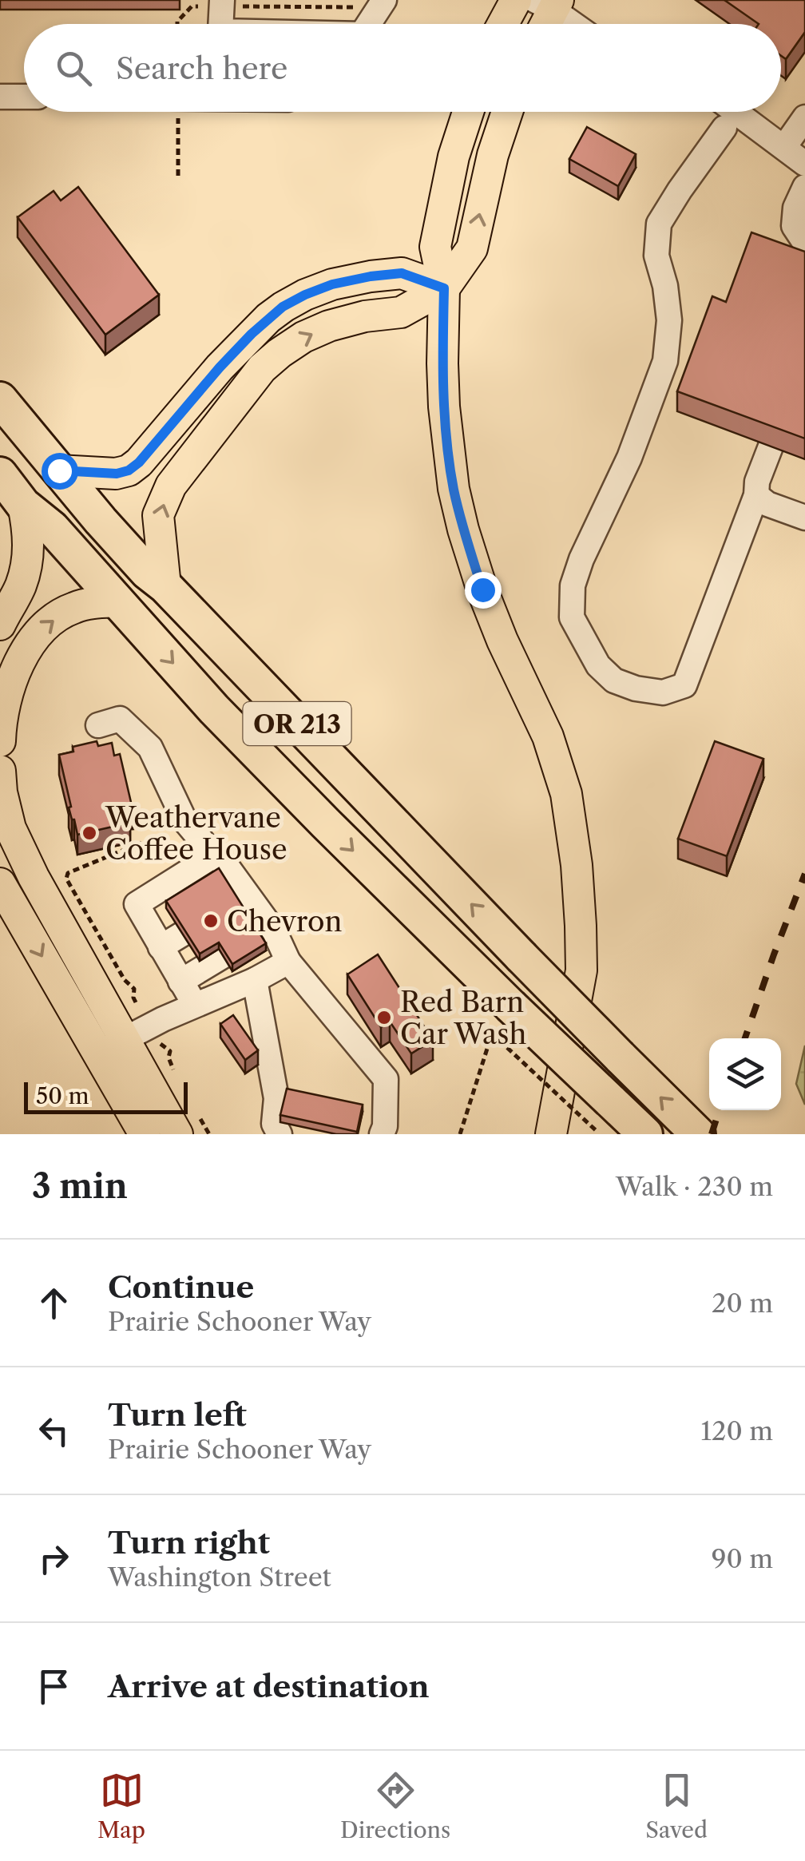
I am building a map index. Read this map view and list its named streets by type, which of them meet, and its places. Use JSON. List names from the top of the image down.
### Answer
{
  "streets": {
    "highway": ["OR 213"]
  },
  "places": ["Weathervane Coffee House", "Chevron", "Red Barn Car Wash"],
  "scale_bar": "50 m",
  "page": {
    "search": "Search here",
    "scale": "50 m",
    "heading": ["3 min", "Walk · 230 m"],
    "list": [
      ["Continue", "Prairie Schooner Way", "20 m"],
      ["Turn left", "Prairie Schooner Way", "120 m"],
      ["Turn right", "Washington Street", "90 m"],
      "Arrive at destination"
    ],
    "nav": ["Map", "Directions", "Saved"]
  }
}
